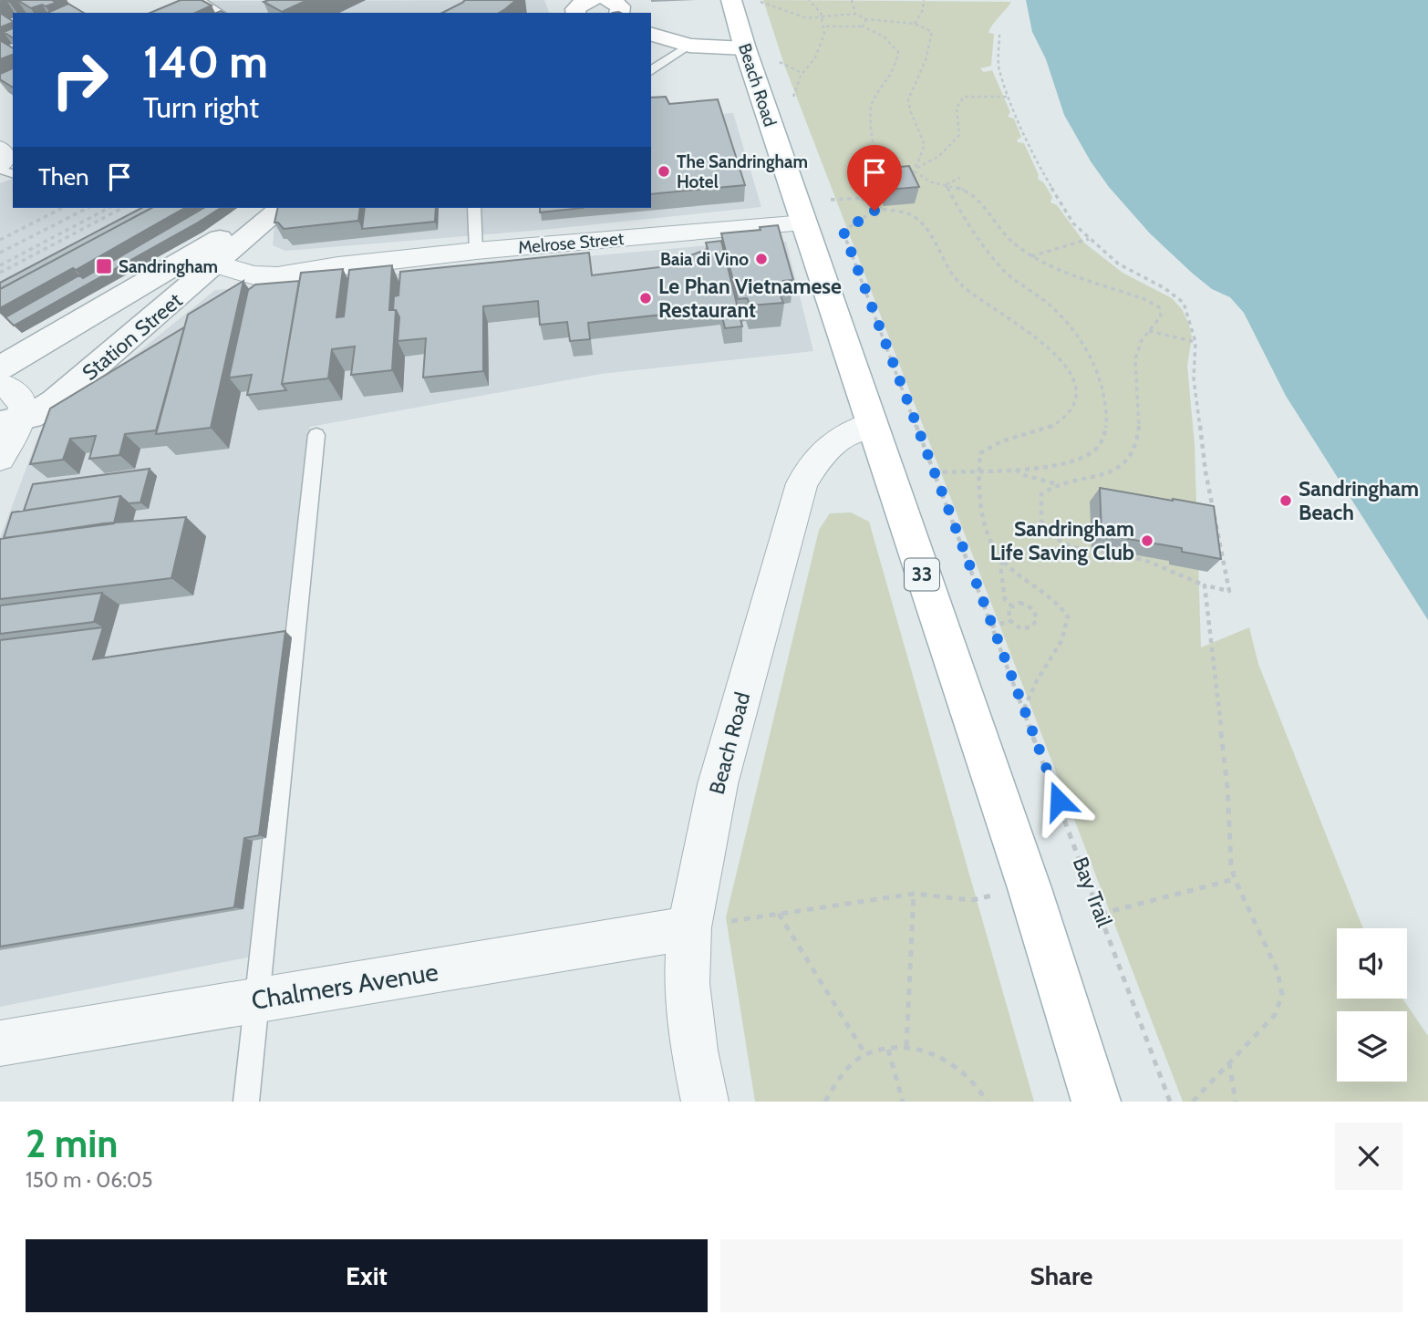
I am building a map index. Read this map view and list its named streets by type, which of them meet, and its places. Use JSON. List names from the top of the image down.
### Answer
{
  "streets": {
    "main road": ["Beach Road", "33"],
    "street": ["Melrose Street", "Station Street", "Chalmers Avenue"],
    "path": ["Bay Trail"]
  },
  "crossings": [
    ["Beach Road", "Melrose Street"],
    ["Beach Road", "Bay Trail"],
    ["Beach Road", "Chalmers Avenue"],
    ["Melrose Street", "Station Street"],
    ["Melrose Street", "Bay Trail"]
  ],
  "places": {
    "other": [
      "The Sandringham Hotel",
      "Baia di Vino",
      "Le Phan Vietnamese Restaurant",
      "Sandringham Beach",
      "Sandringham Life Saving Club"
    ],
    "transit": ["Sandringham"]
  },
  "page": {
    "turn": ["140 m", "Turn right"],
    "then": "Then",
    "heading": ["2 min", "150 m · 06:05"],
    "buttons": ["Exit", "Share"]
  }
}
